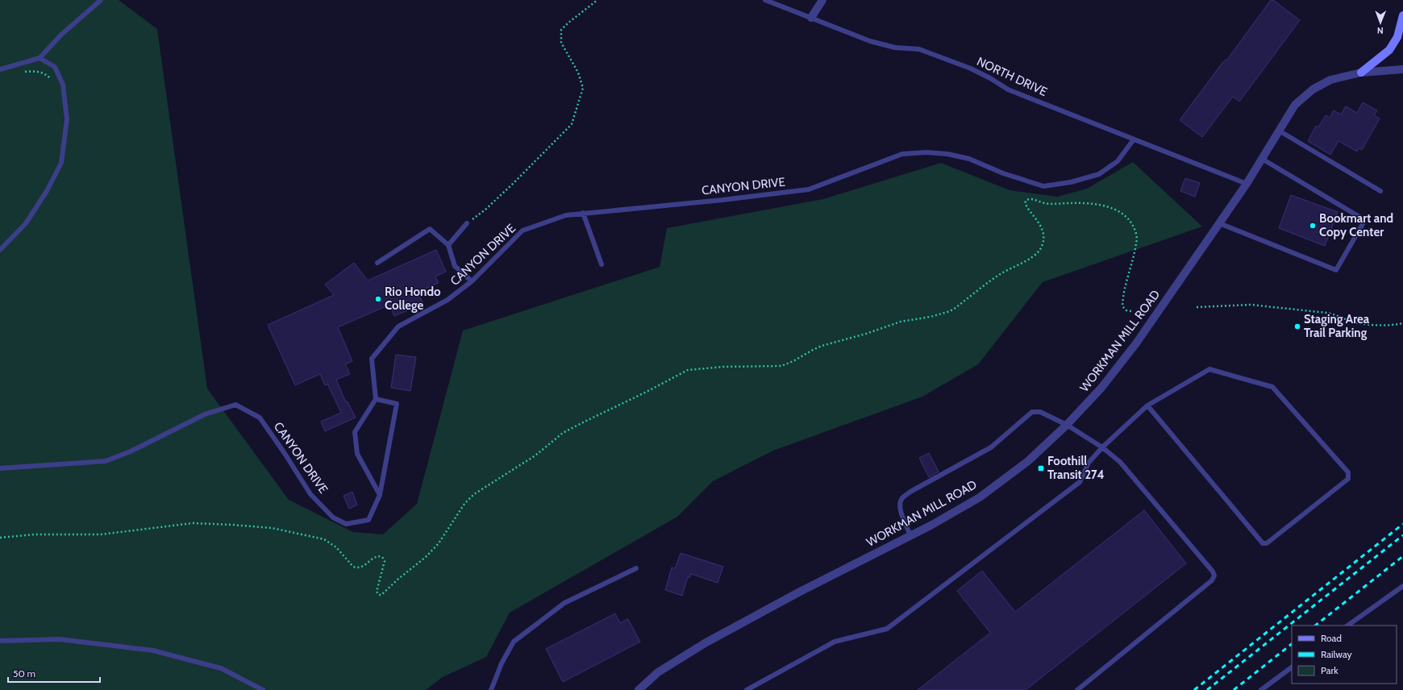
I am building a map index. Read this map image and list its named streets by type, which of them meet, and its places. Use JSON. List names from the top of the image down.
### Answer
{
  "streets": {
    "street": ["WORKMAN MILL ROAD"],
    "lane": ["NORTH DRIVE", "CANYON DRIVE"]
  },
  "crossings": [
    ["NORTH DRIVE", "CANYON DRIVE"],
    ["NORTH DRIVE", "WORKMAN MILL ROAD"]
  ],
  "places": {
    "other": ["Bookmart and Copy Center", "Rio Hondo College", "Staging Area Trail Parking"],
    "transit": ["Foothill Transit 274"]
  },
  "legend": ["Road", "Railway", "Park"],
  "scale_bar": "50 m",
  "north": "bottom"
}
